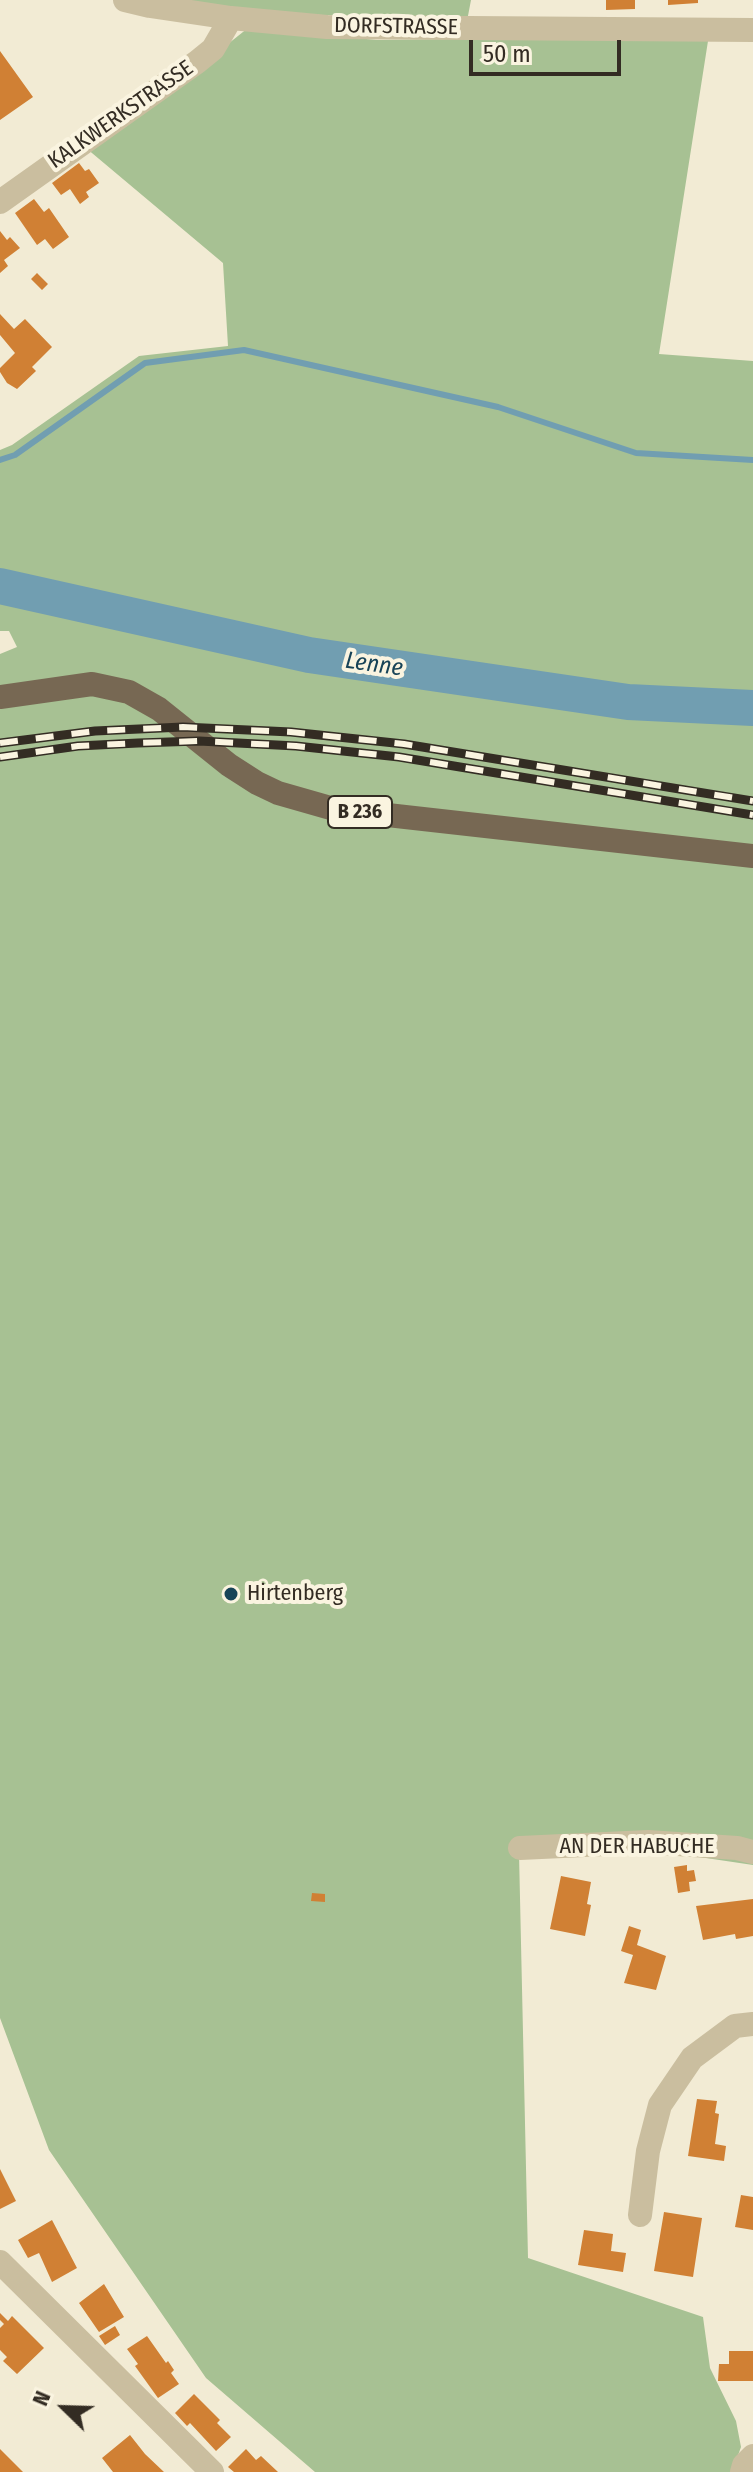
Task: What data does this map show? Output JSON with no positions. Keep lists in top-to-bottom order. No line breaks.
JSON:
{"streets":{"main road":["B 236"],"street":["DORFSTRASSE","KALKWERKSTRASSE","AN DER HABUCHE"]},"crossings":[["DORFSTRASSE","KALKWERKSTRASSE"]],"water":["Lenne"],"places":["Hirtenberg"],"scale_bar":"50 m","north":"top left"}
